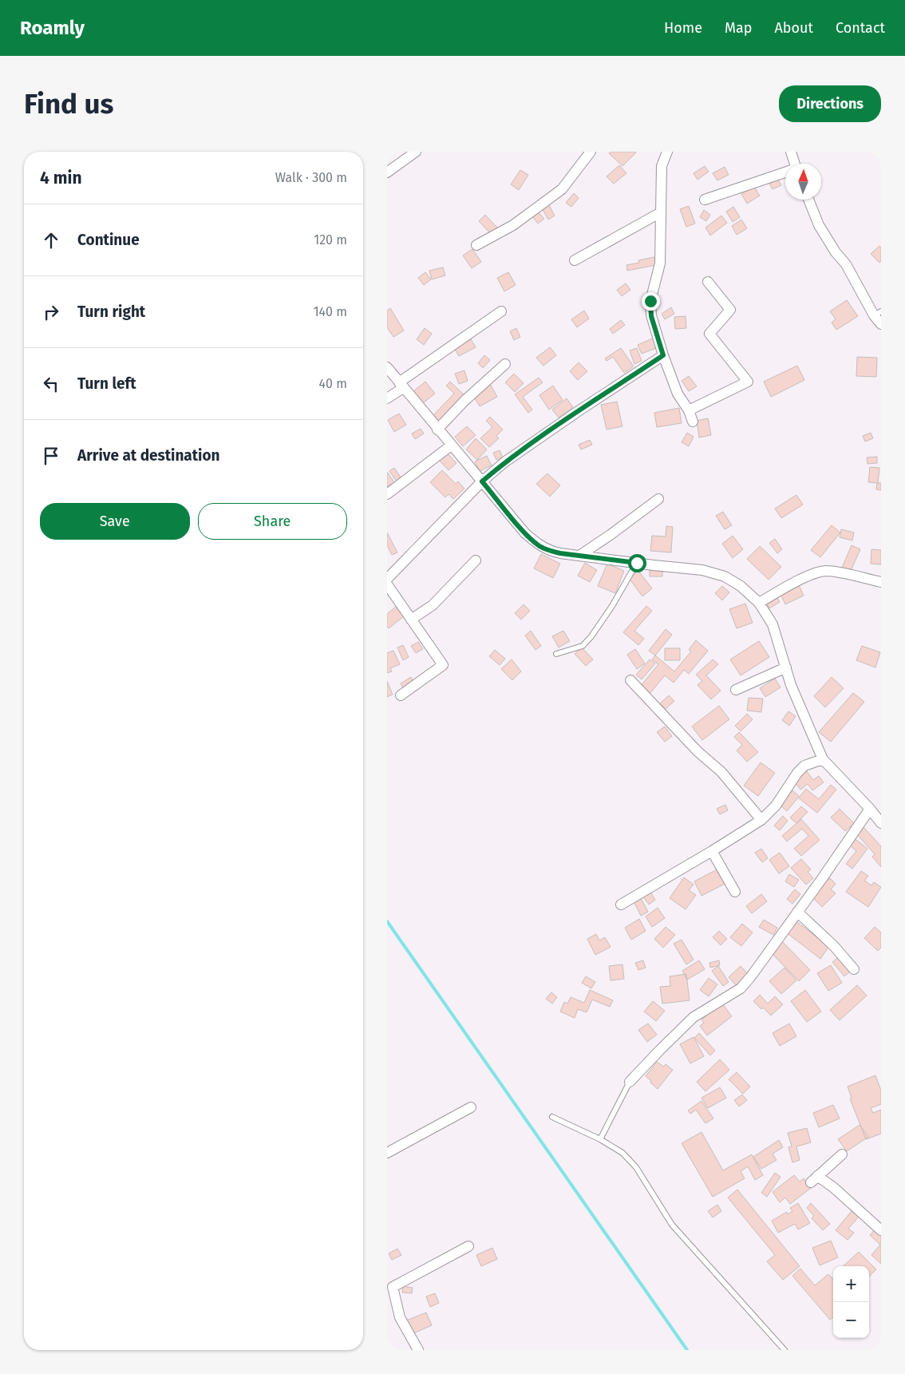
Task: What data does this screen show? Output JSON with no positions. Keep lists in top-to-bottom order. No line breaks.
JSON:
{"north":"top","page":{"header":"Roamly","nav":["Home","Map","About","Contact"],"buttons":["Directions",["Save","Share"]],"title":"Find us","heading":["4 min","Walk · 300 m"],"list":[["Continue","120 m"],["Turn right","140 m"],["Turn left","40 m"],"Arrive at destination"],"map_buttons":["+","−"]}}
